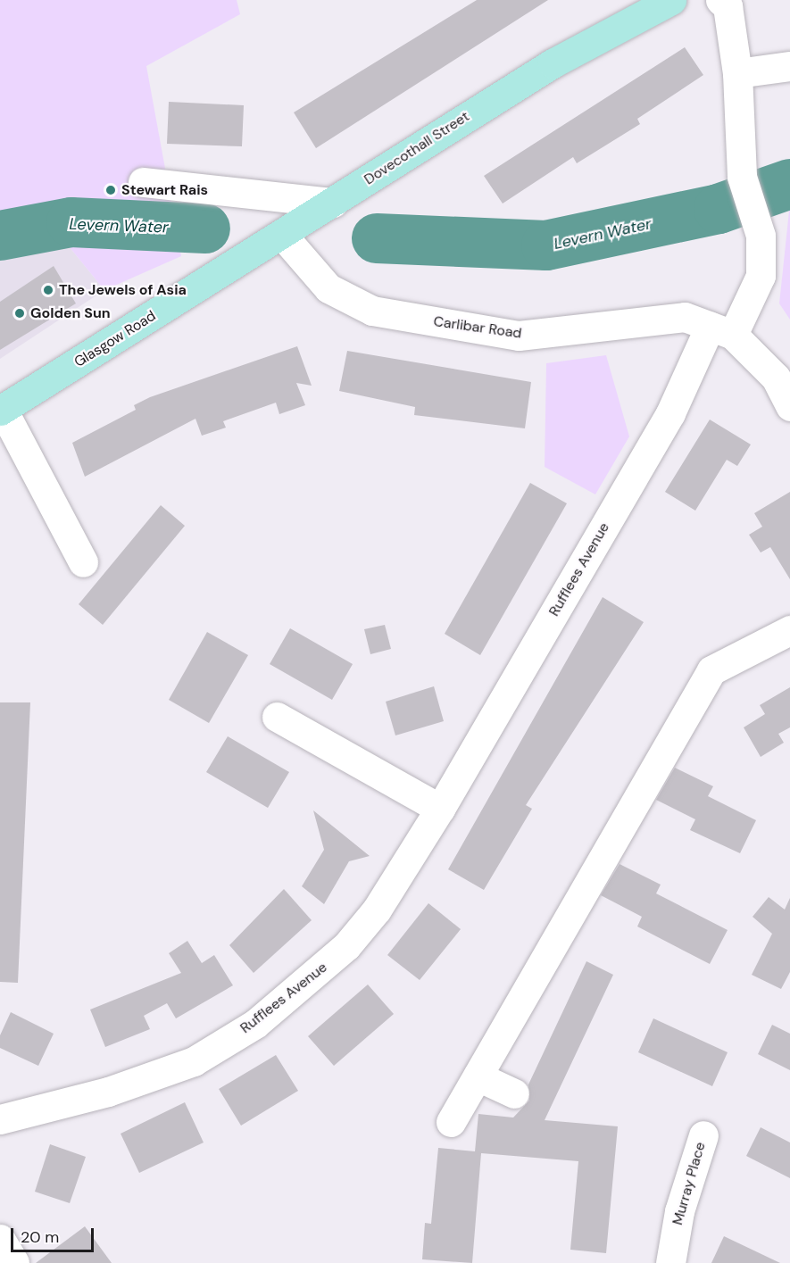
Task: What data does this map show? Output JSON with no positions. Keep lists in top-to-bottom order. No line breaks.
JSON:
{"streets":{"main road":["Dovecothall Street","Glasgow Road"],"street":["Carlibar Road","Rufflees Avenue","Murray Place"]},"crossings":[["Dovecothall Street","Carlibar Road"],["Dovecothall Street","Glasgow Road"],["Carlibar Road","Glasgow Road"],["Carlibar Road","Rufflees Avenue"]],"water":["Levern Water"],"places":["Stewart Rais","The Jewels of Asia","Golden Sun"],"scale_bar":"20 m"}
